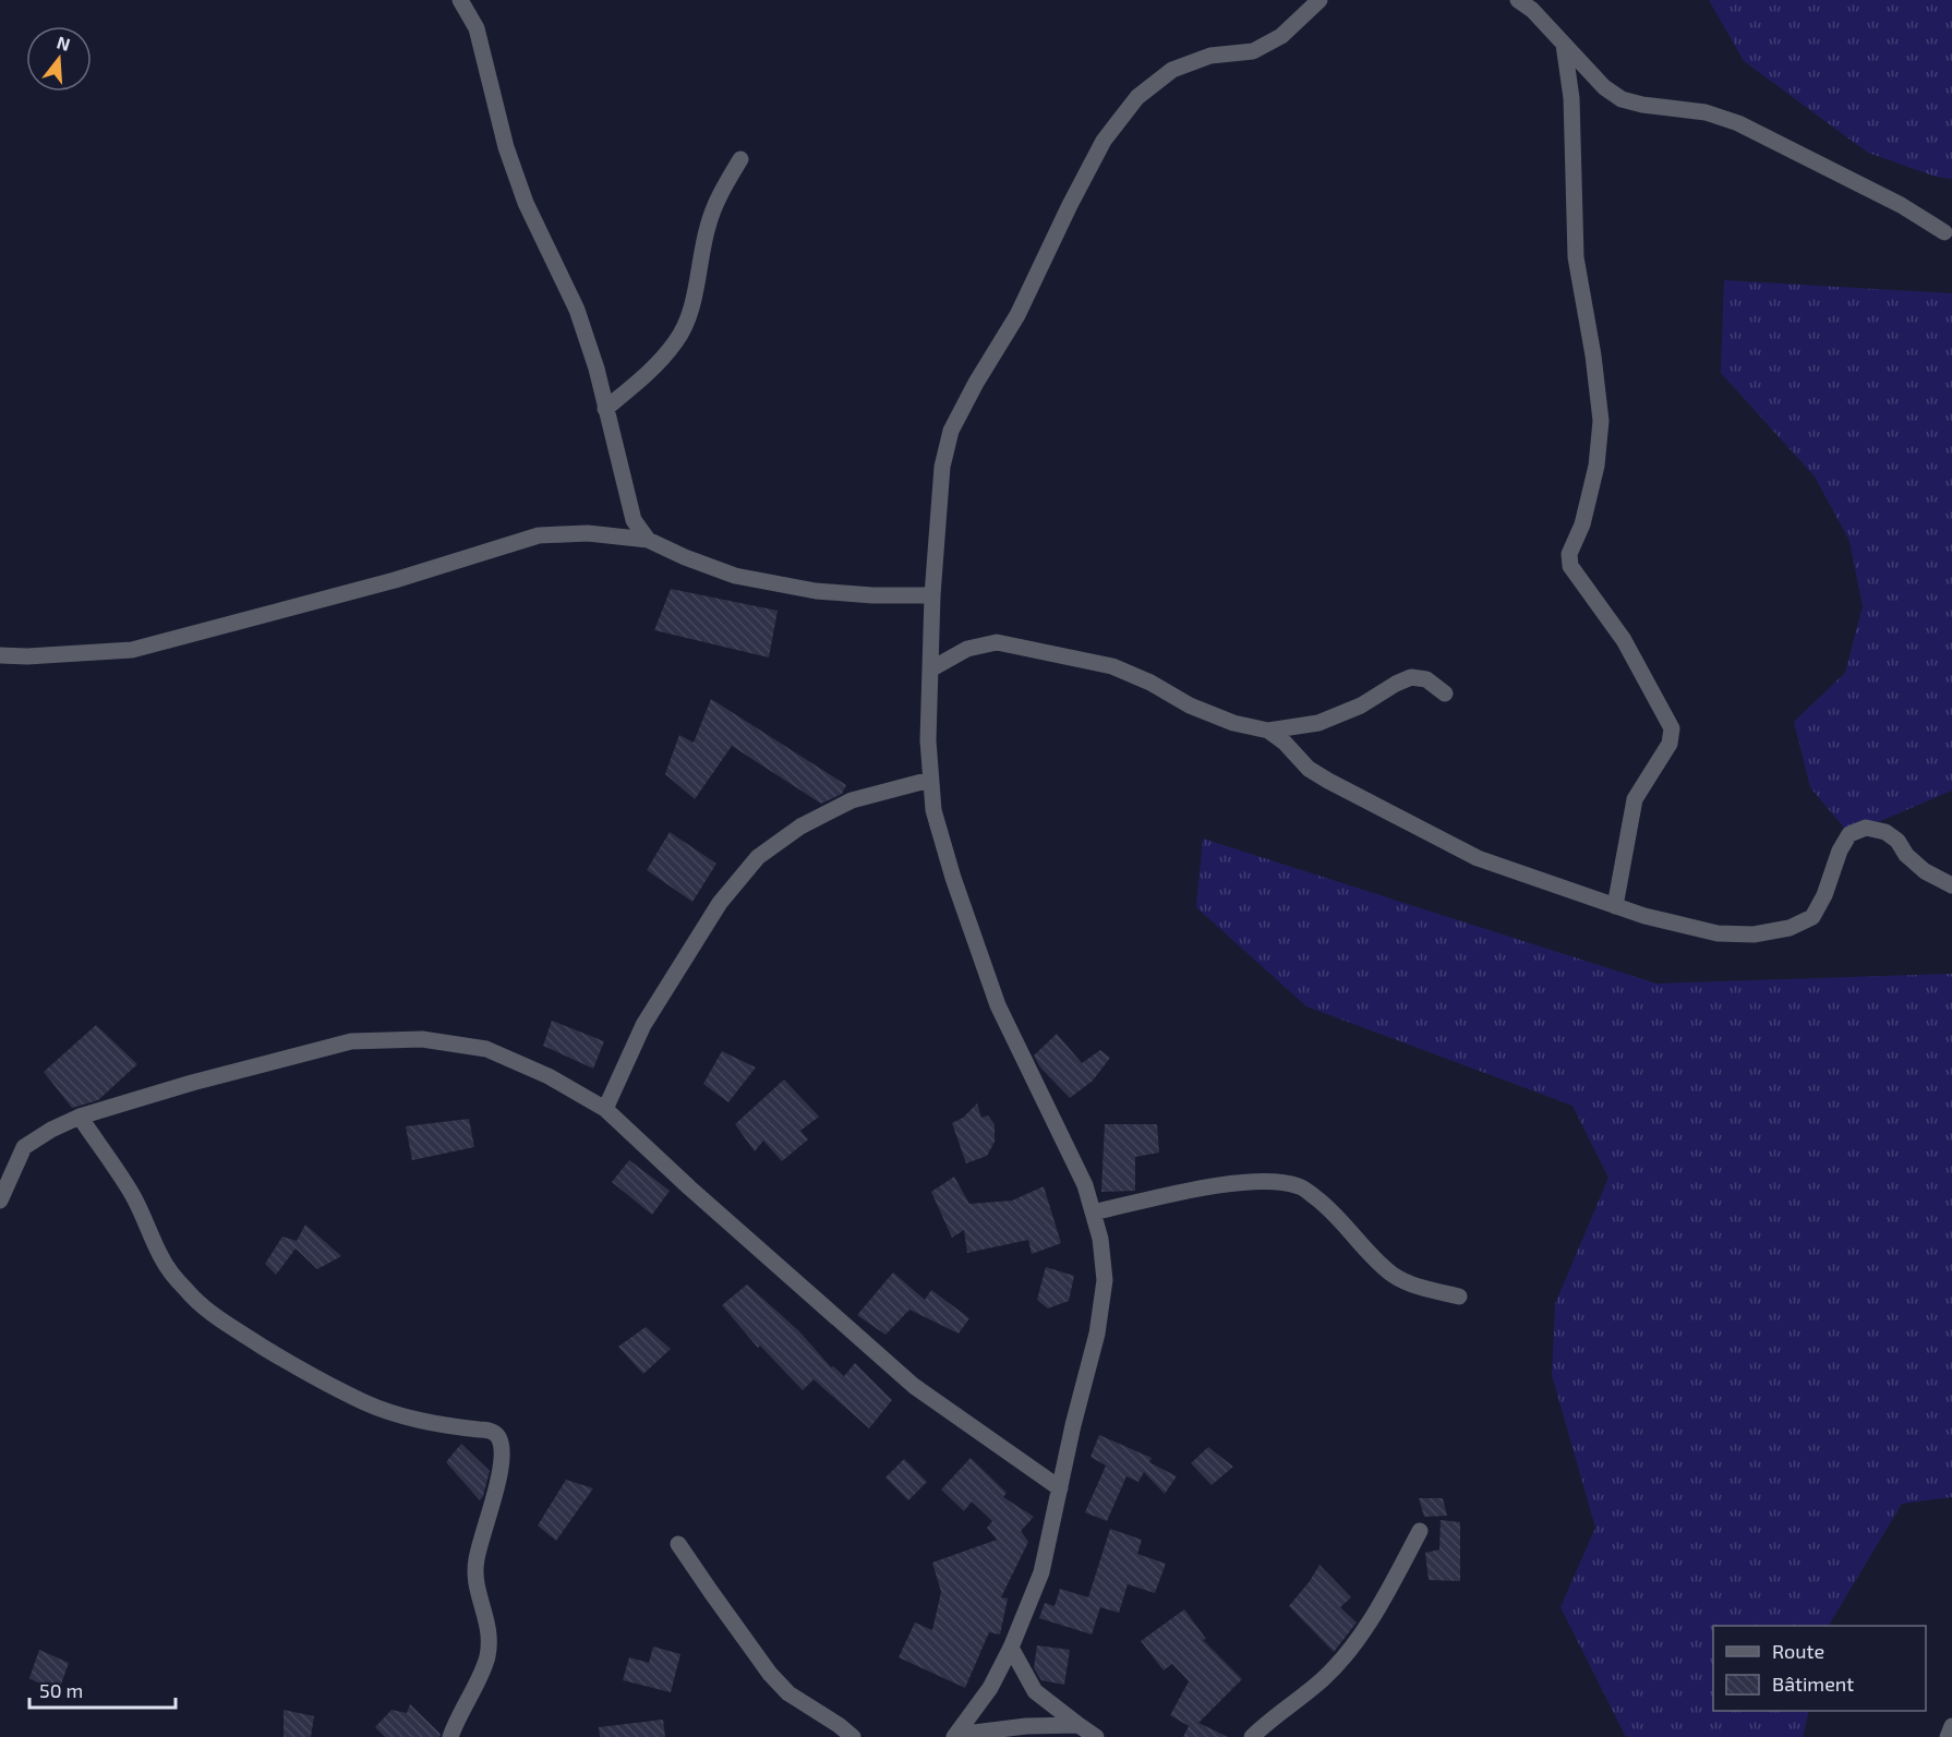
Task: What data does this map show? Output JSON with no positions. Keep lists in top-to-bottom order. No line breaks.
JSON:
{"legend":["Route","Bâtiment"],"scale_bar":"50 m","north":"top"}
